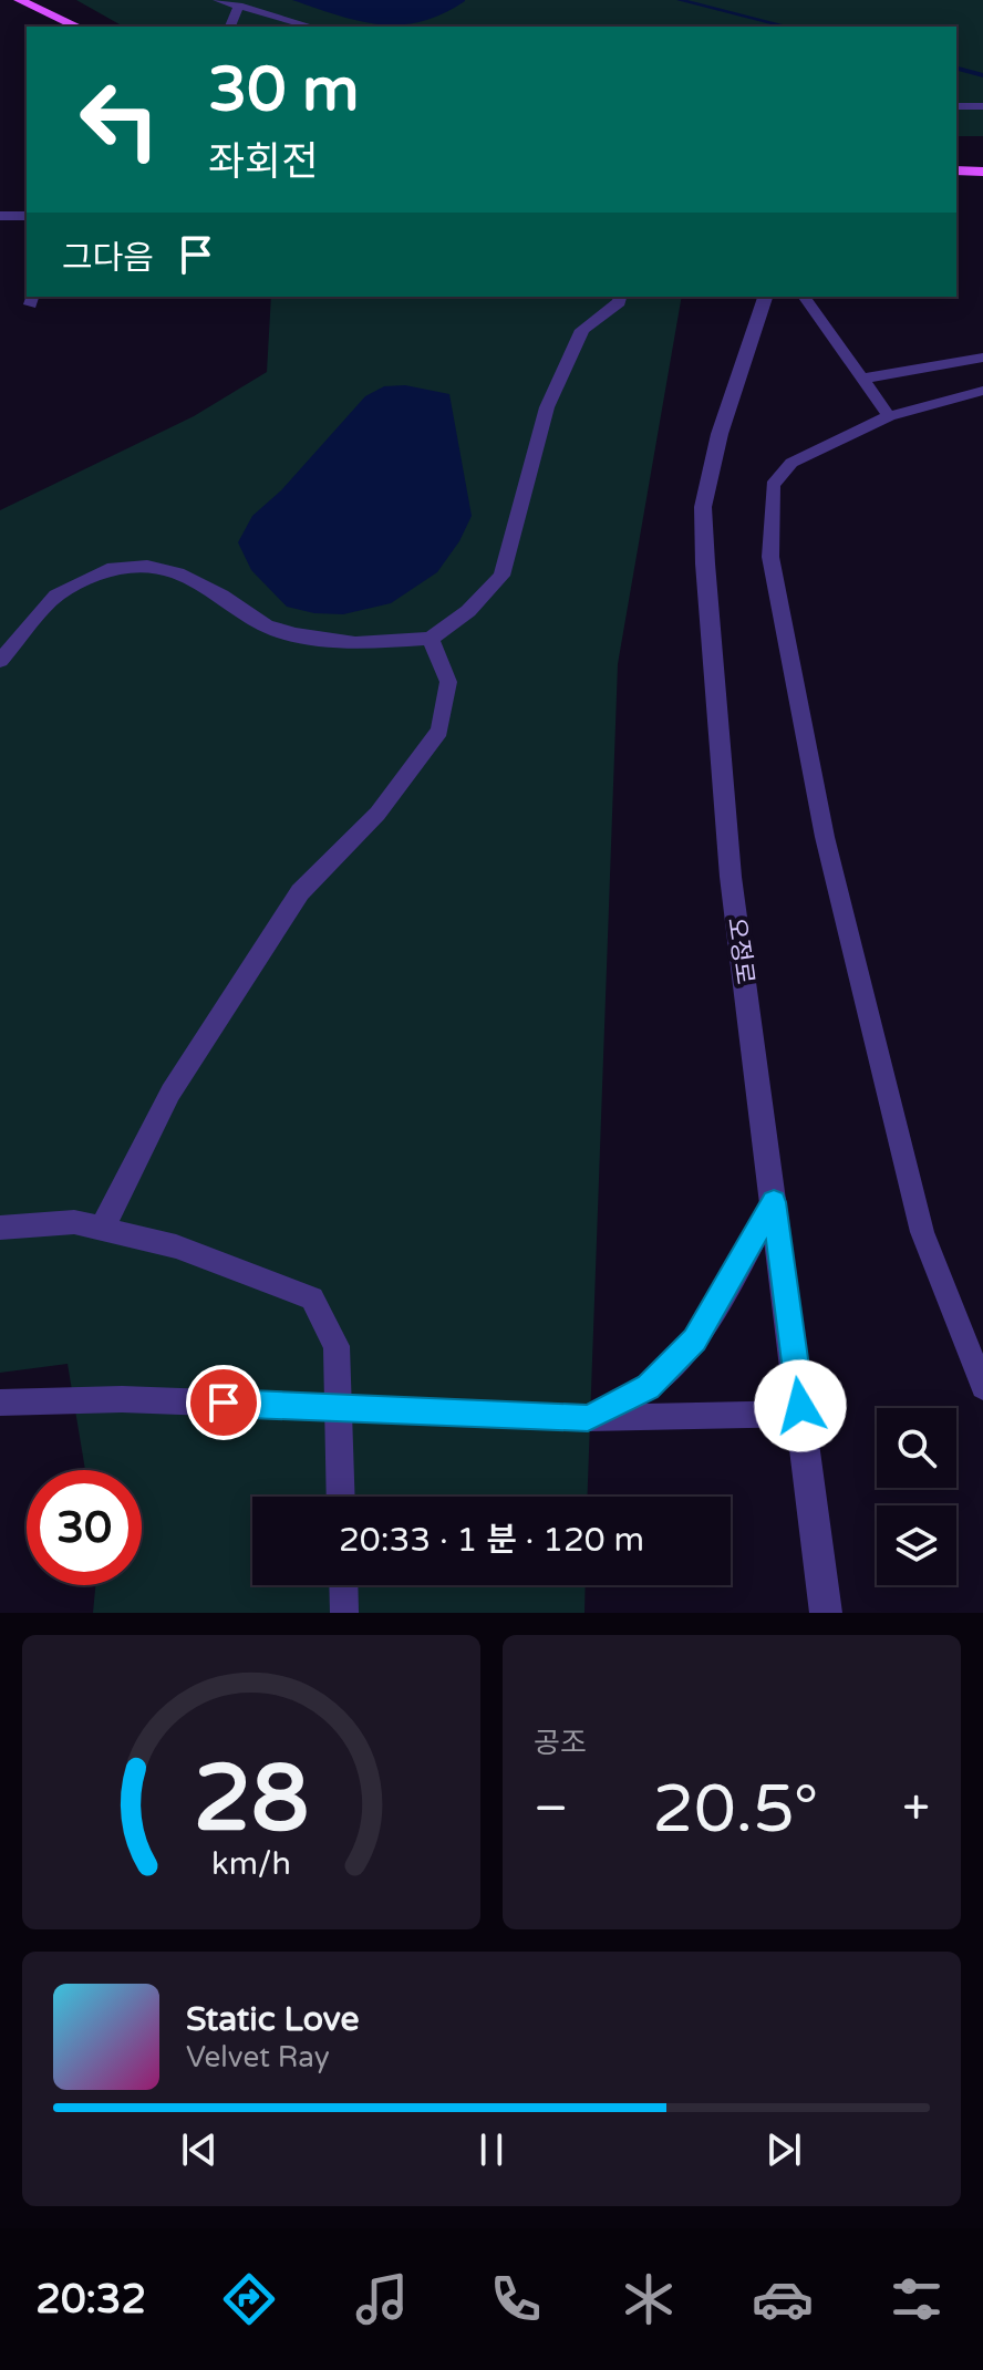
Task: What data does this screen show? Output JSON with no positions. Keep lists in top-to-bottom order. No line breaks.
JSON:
{"streets":{"street":["오정로"]},"page":{"turn":["30 m","좌회전"],"then":"그다음","limit":"30","trip":"20:33 · 1 분 · 120 m","tile":"공조","heat":["−","20.5°","+"],"song":["Static Love","Velvet Ray"],"tabs":"20:32","gauge":["28","km/h"]}}
